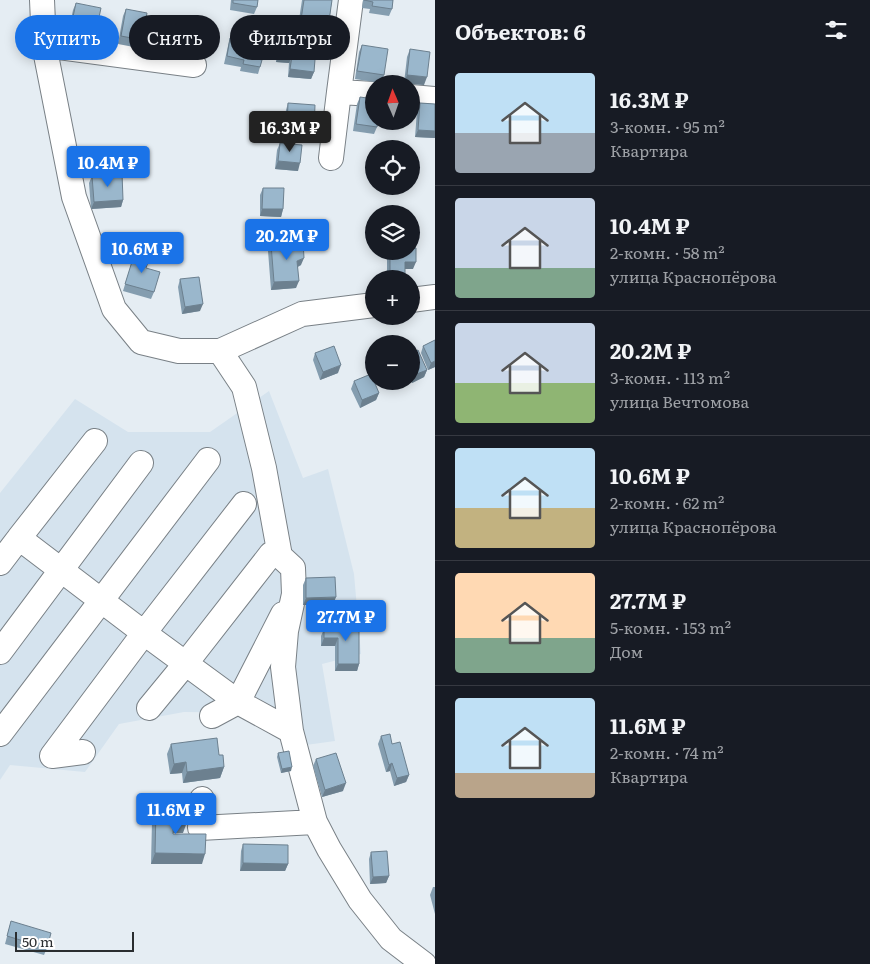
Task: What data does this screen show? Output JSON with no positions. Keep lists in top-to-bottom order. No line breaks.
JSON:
{"scale_bar":"50 m","north":"top","page":{"heading":"Объектов: 6","chip":["Купить","Снять","Фильтры"],"list":[{"name":"16.3M ₽","note":"3-комн. · 95 m² · Квартира"},{"name":"10.4M ₽","note":"2-комн. · 58 m² · улица Краснопёрова"},{"name":"20.2M ₽","note":"3-комн. · 113 m² · улица Вечтомова"},{"name":"10.6M ₽","note":"2-комн. · 62 m² · улица Краснопёрова"},{"name":"27.7M ₽","note":"5-комн. · 153 m² · Дом"},{"name":"11.6M ₽","note":"2-комн. · 74 m² · Квартира"}],"map_buttons":["+","−"],"price":["16.3M ₽","10.4M ₽","20.2M ₽","10.6M ₽","27.7M ₽","11.6M ₽"],"scale":"50 m"}}
